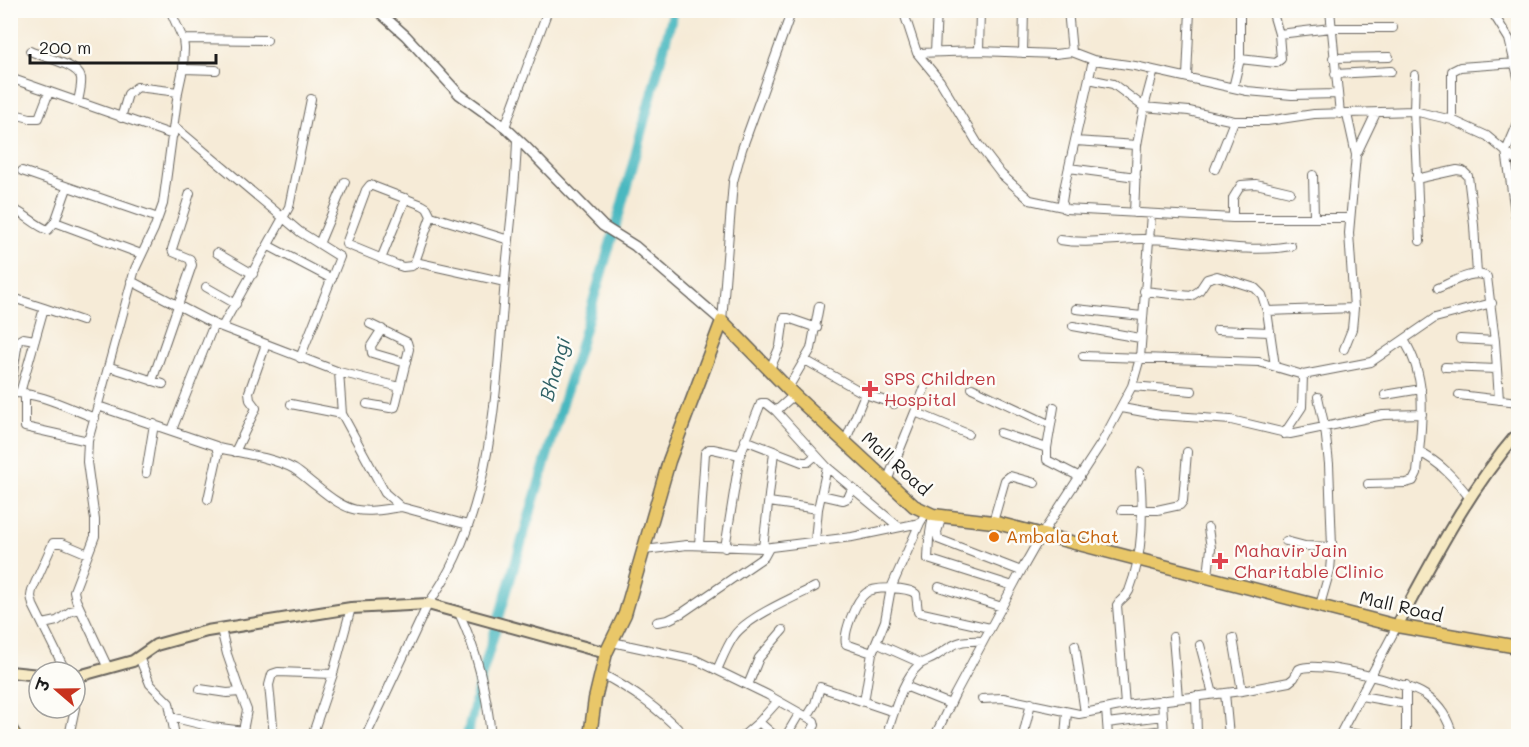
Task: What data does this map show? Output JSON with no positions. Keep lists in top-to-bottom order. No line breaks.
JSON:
{"streets":{"main road":["Mall Road"]},"water":["Bhangi"],"places":{"health":["SPS Children Hospital","Mahavir Jain Charitable Clinic"],"other":["Ambala Chat"]},"scale_bar":"200 m","north":"left"}
